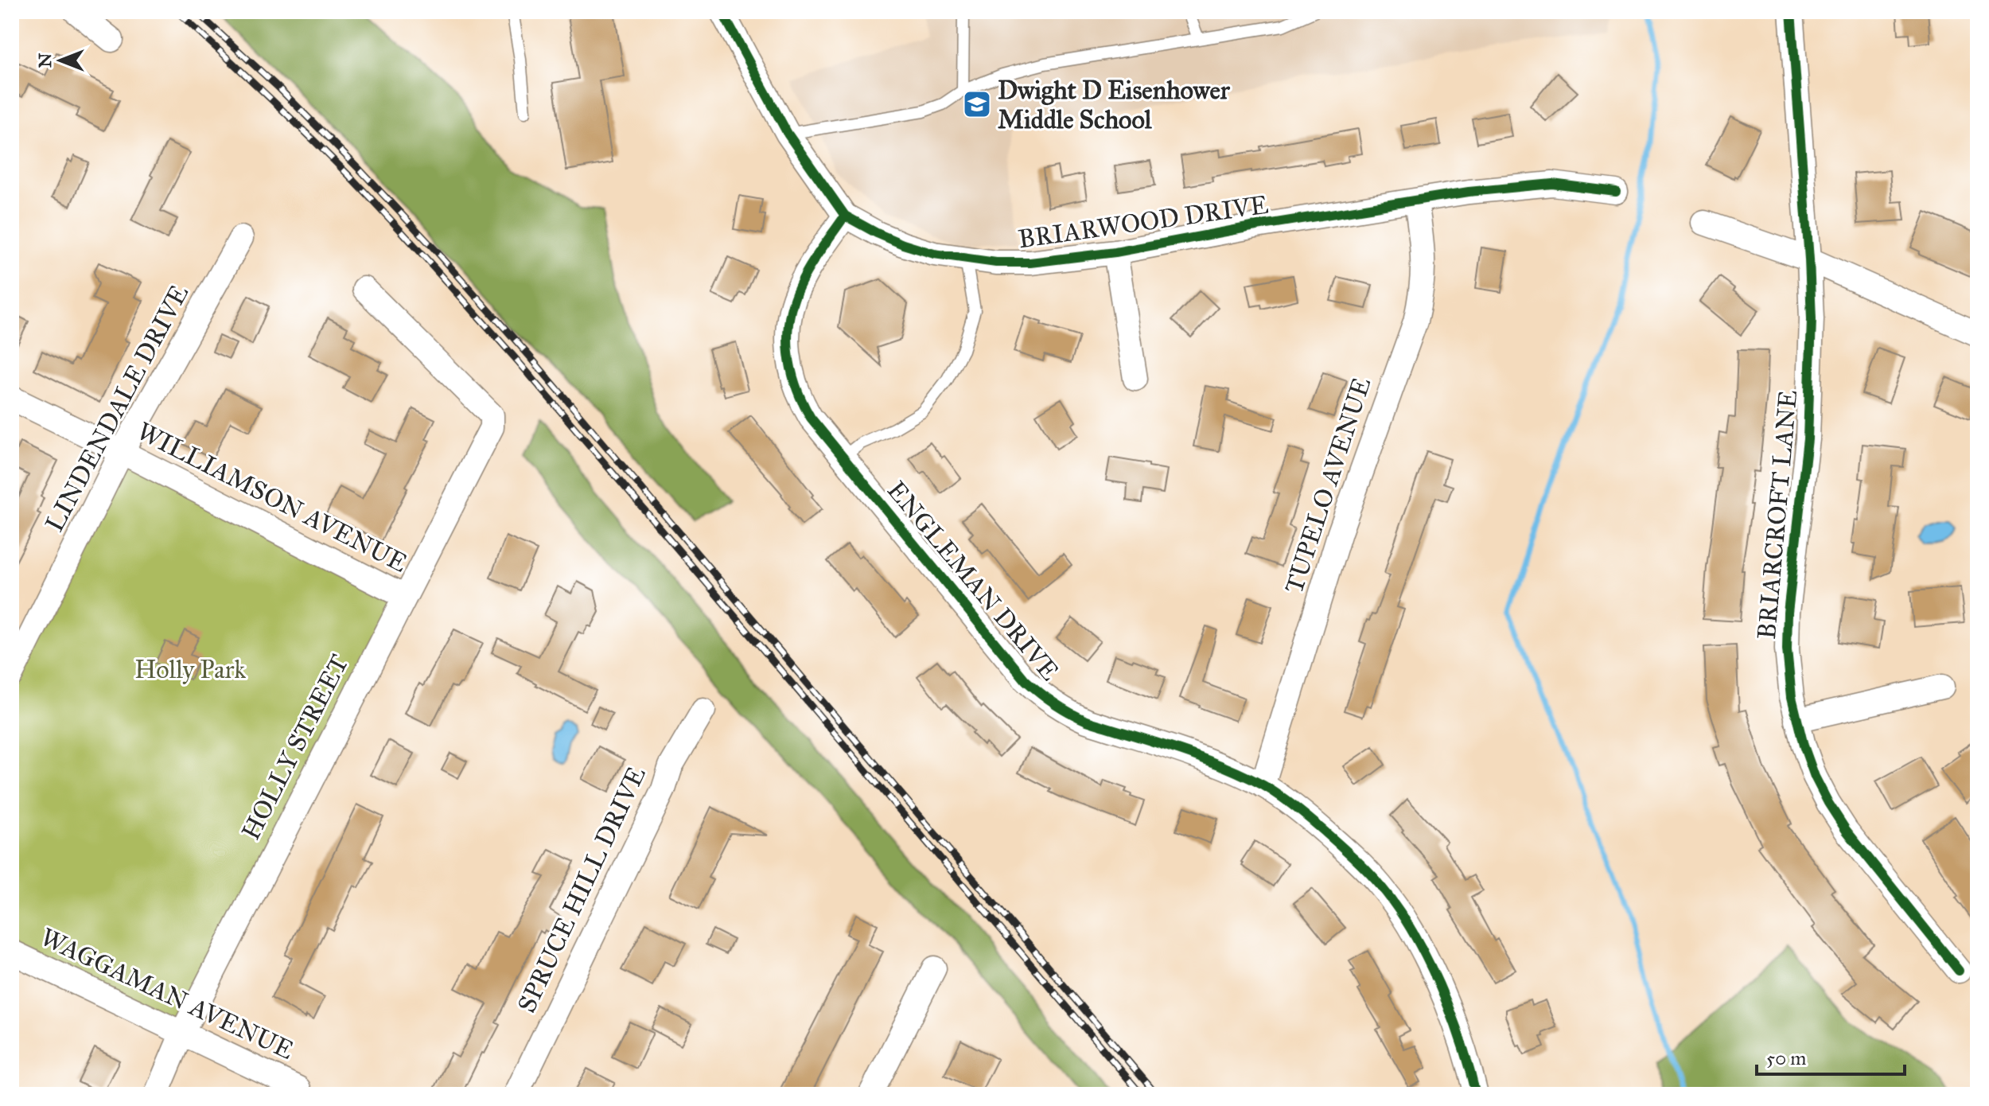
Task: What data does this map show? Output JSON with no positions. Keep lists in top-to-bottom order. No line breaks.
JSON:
{"streets":{"street":["BRIARWOOD DRIVE","LINDENDALE DRIVE","TUPELO AVENUE","WILLIAMSON AVENUE","BRIARCROFT LANE","ENGLEMAN DRIVE","HOLLY STREET","SPRUCE HILL DRIVE","WAGGAMAN AVENUE"]},"crossings":[["BRIARWOOD DRIVE","TUPELO AVENUE"],["BRIARWOOD DRIVE","ENGLEMAN DRIVE"],["LINDENDALE DRIVE","WILLIAMSON AVENUE"],["TUPELO AVENUE","ENGLEMAN DRIVE"],["WILLIAMSON AVENUE","HOLLY STREET"],["HOLLY STREET","WAGGAMAN AVENUE"]],"parks":["Holly Park"],"places":{"school or university":["Dwight D Eisenhower Middle School"]},"scale_bar":"50 m","north":"left"}
